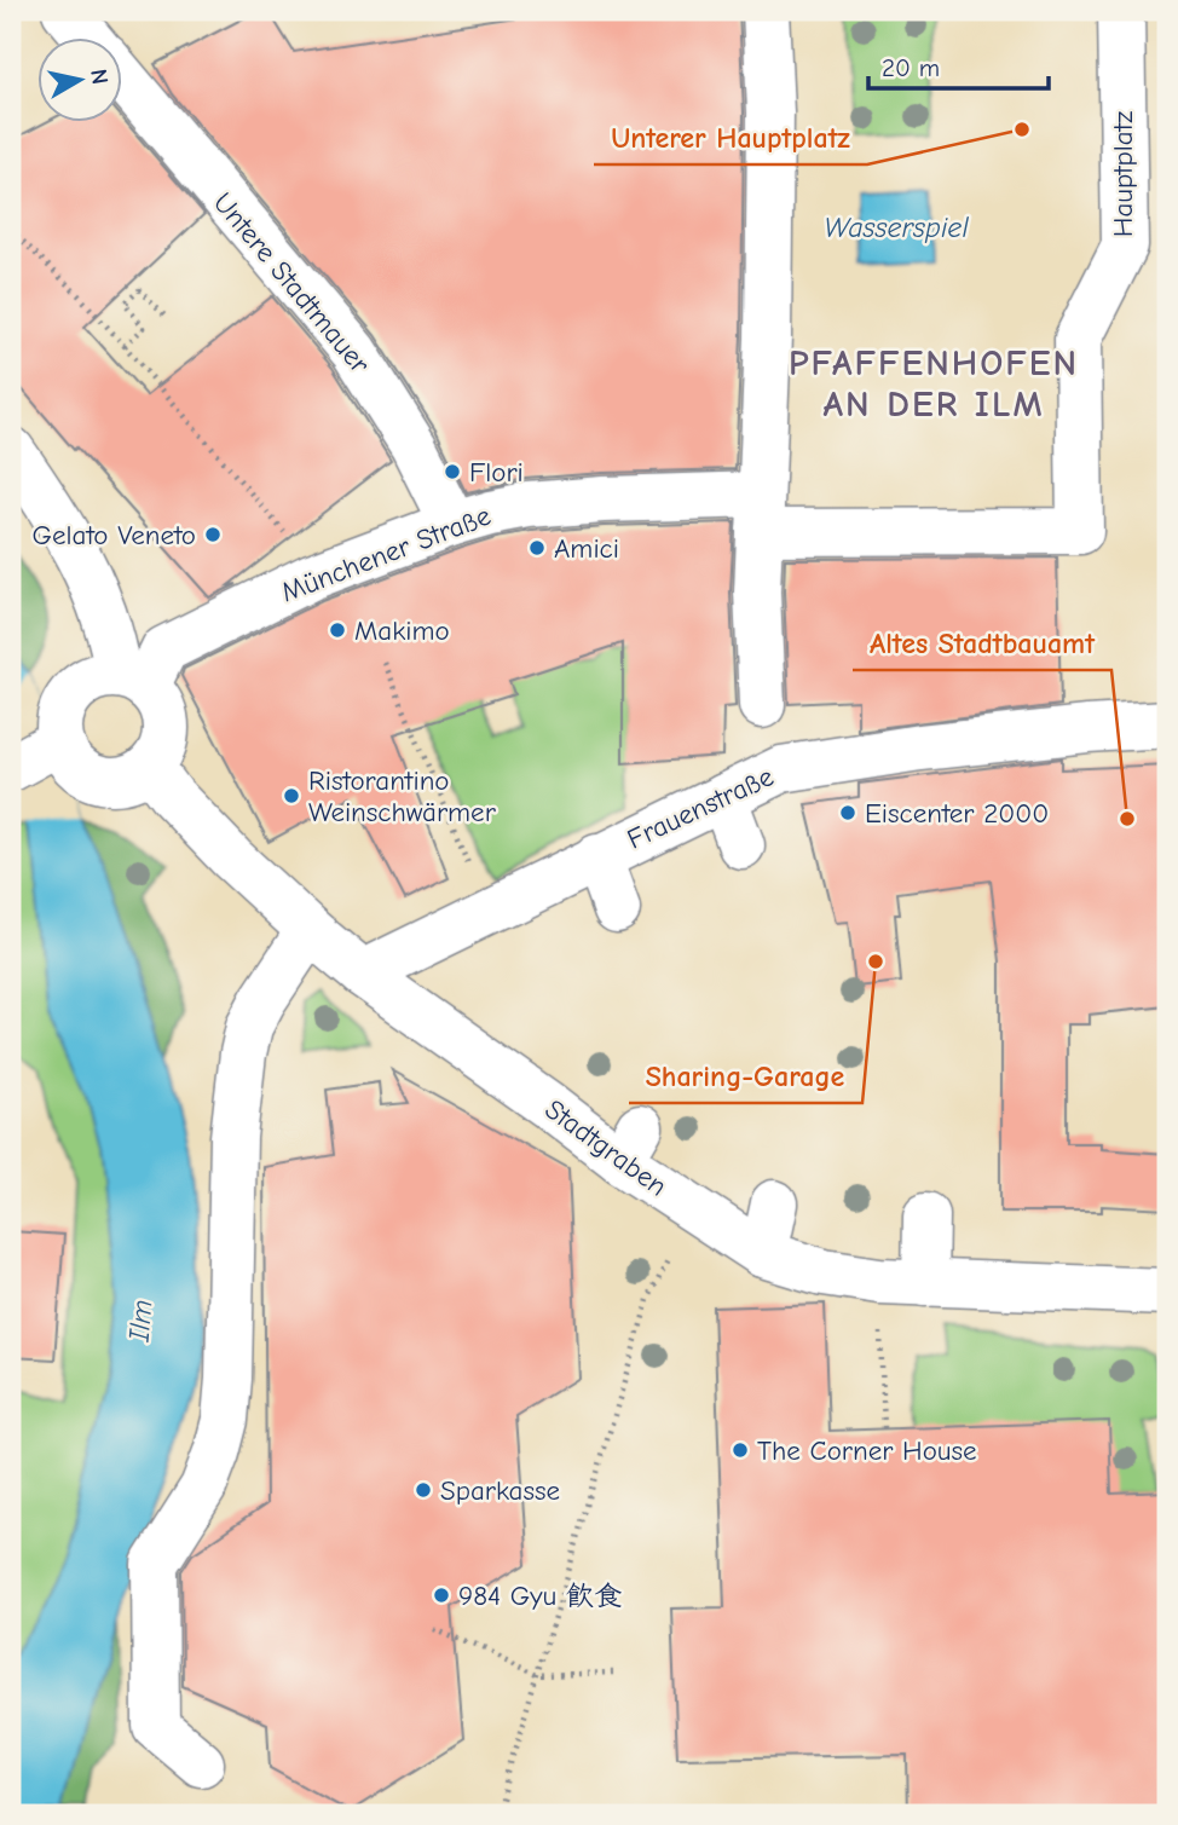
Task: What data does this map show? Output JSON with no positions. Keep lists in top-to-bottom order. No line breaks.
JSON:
{"streets":{"street":["Hauptplatz","Untere Stadtmauer","Münchener Straße","Frauenstraße","Stadtgraben"]},"crossings":[["Hauptplatz","Münchener Straße"],["Untere Stadtmauer","Münchener Straße"],["Münchener Straße","Stadtgraben"],["Frauenstraße","Stadtgraben"]],"districts":["PFAFFENHOFEN AN DER ILM"],"water":["Wasserspiel","Ilm"],"places":["Unterer Hauptplatz","Flori","Gelato Veneto","Amici","Makimo","Ristorantino Weinschwärmer","Eiscenter 2000","Altes Stadtbauamt","Sharing-Garage","The Corner House","Sparkasse","984 Gyu 飲食"],"scale_bar":"20 m","north":"right"}
